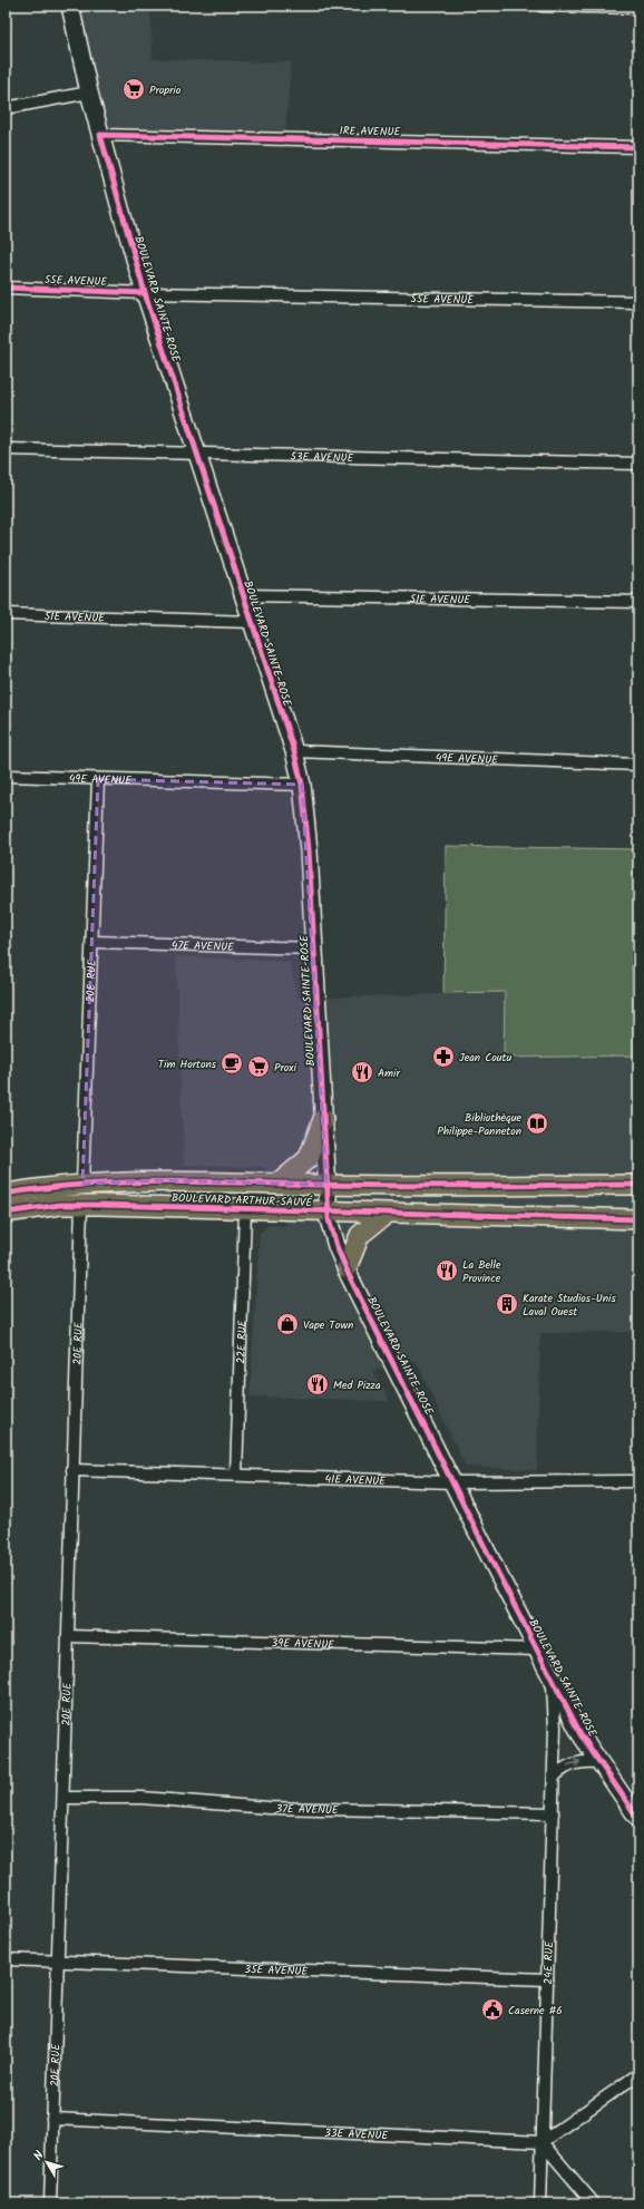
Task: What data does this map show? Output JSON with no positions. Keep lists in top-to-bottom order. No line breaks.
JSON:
{"streets":{"main road":["BOULEVARD ARTHUR-SAUVÉ"],"street":["1RE AVENUE","55E AVENUE","BOULEVARD SAINTE-ROSE","53E AVENUE","51E AVENUE","49E AVENUE","47E AVENUE","20E RUE","22E RUE","41E AVENUE","39E AVENUE","37E AVENUE","24E RUE","35E AVENUE","33E AVENUE"]},"crossings":[["1RE AVENUE","BOULEVARD SAINTE-ROSE"],["55E AVENUE","BOULEVARD SAINTE-ROSE"],["BOULEVARD SAINTE-ROSE","53E AVENUE"],["BOULEVARD SAINTE-ROSE","51E AVENUE"],["BOULEVARD SAINTE-ROSE","49E AVENUE"],["BOULEVARD SAINTE-ROSE","47E AVENUE"],["BOULEVARD SAINTE-ROSE","BOULEVARD ARTHUR-SAUVÉ"],["BOULEVARD SAINTE-ROSE","41E AVENUE"],["BOULEVARD SAINTE-ROSE","39E AVENUE"],["BOULEVARD SAINTE-ROSE","24E RUE"],["49E AVENUE","20E RUE"],["47E AVENUE","20E RUE"],["20E RUE","BOULEVARD ARTHUR-SAUVÉ"],["20E RUE","41E AVENUE"],["20E RUE","39E AVENUE"],["20E RUE","37E AVENUE"],["20E RUE","35E AVENUE"],["20E RUE","33E AVENUE"],["BOULEVARD ARTHUR-SAUVÉ","22E RUE"],["22E RUE","41E AVENUE"],["37E AVENUE","24E RUE"],["24E RUE","35E AVENUE"],["24E RUE","33E AVENUE"]],"places":{"supermarket":["Proprio","Proxi"],"pharmacy":["Jean Coutu"],"cafe":["Tim Hortons"],"restaurant":["Amir","La Belle Province","Med Pizza"],"library":["Bibliothèque Philippe-Panneton"],"building":["Karate Studios-Unis Laval Ouest"],"shop":["Vape Town"],"public building":["Caserne #6"]},"north":"top left"}
